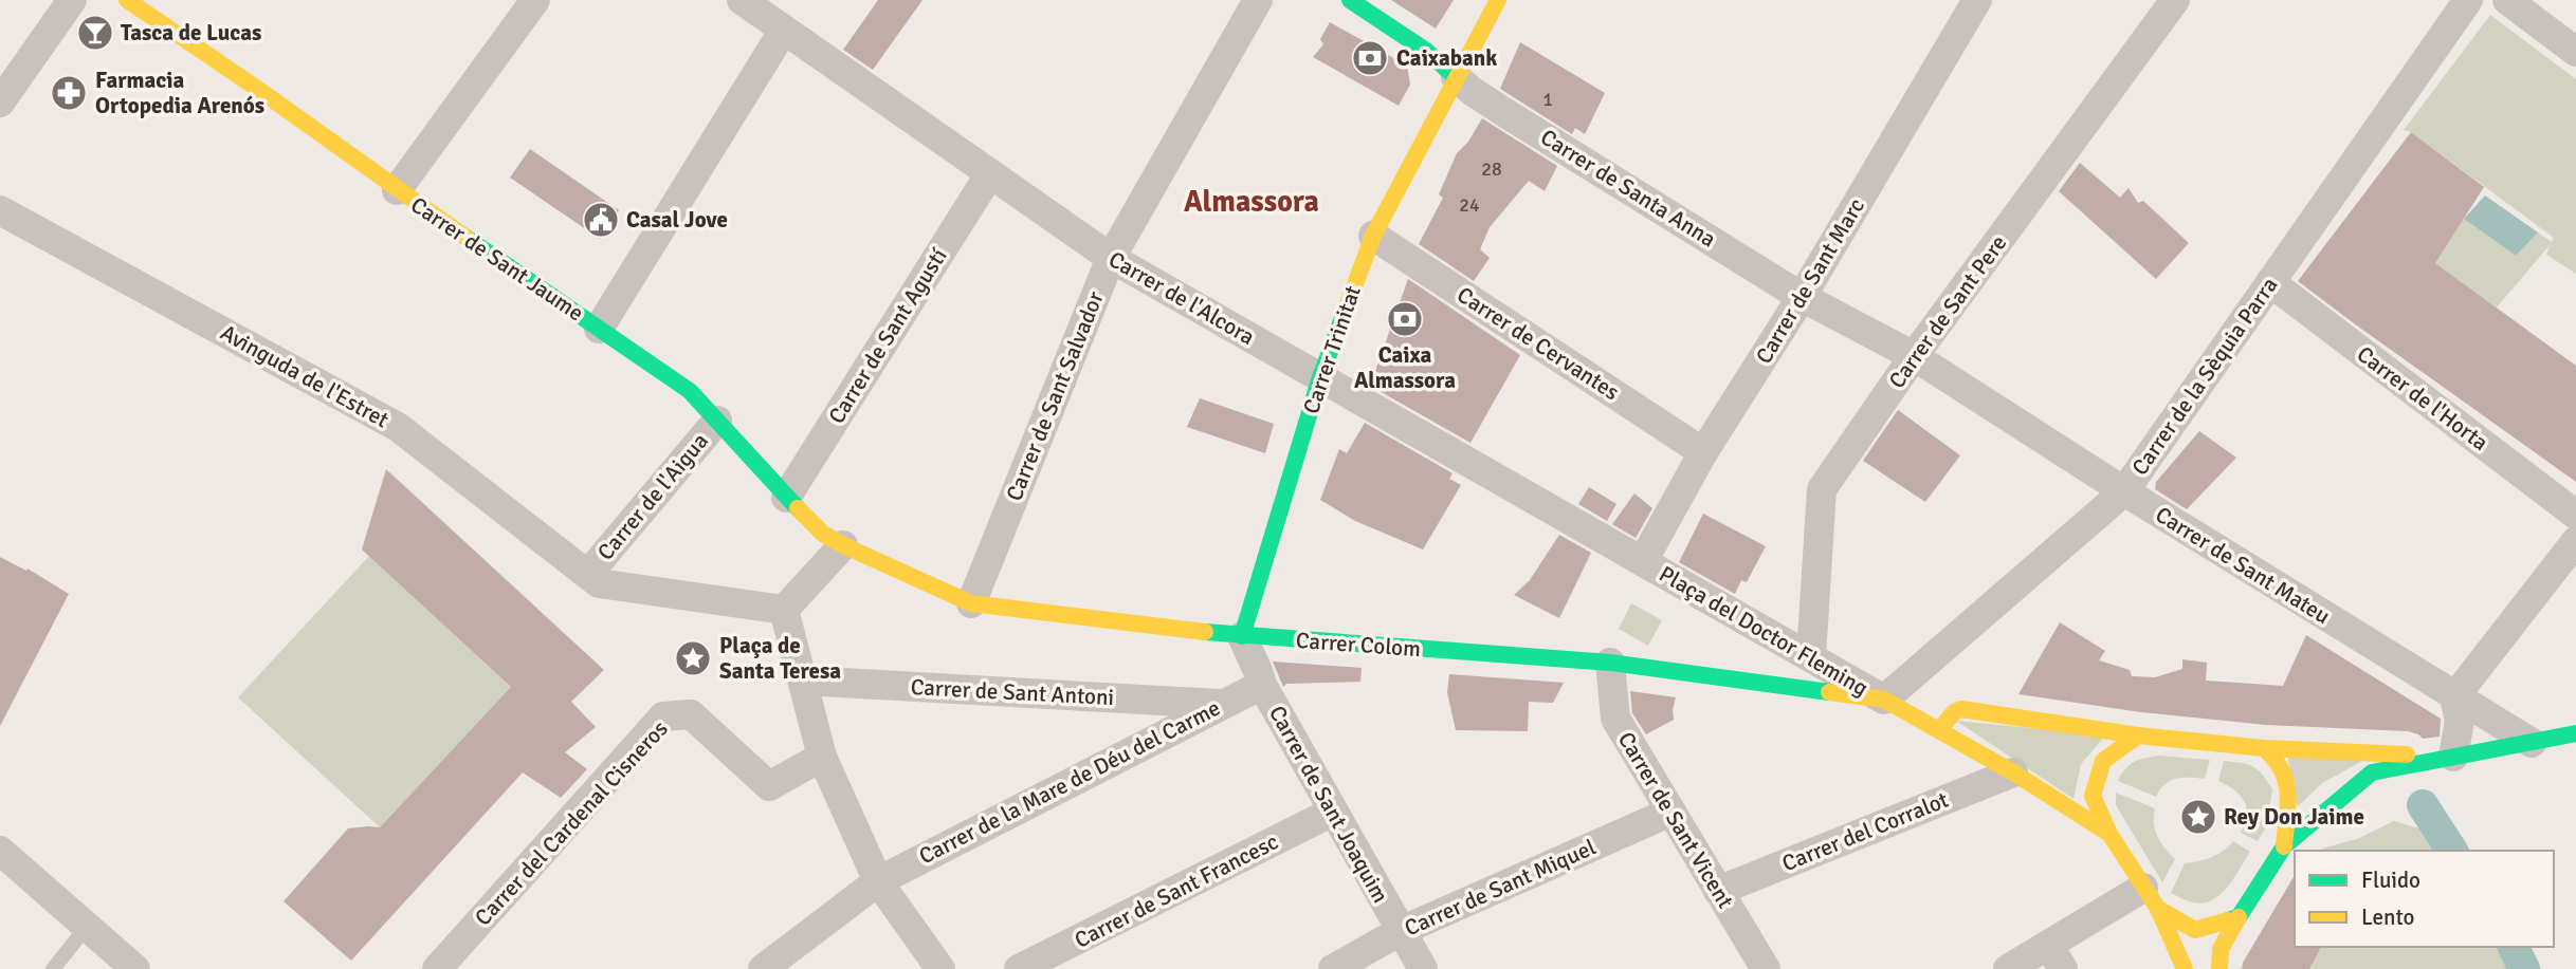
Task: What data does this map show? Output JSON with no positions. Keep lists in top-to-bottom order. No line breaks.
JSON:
{"streets":{"street":["Carrer de Santa Anna","Carrer de Sant Jaume","Carrer de Sant Marc","Carrer de l'Alcora","Carrer de Sant Pere","Carrer de Sant Agustí","Carrer de Cervantes","Carrer Trinitat","Avinguda de l'Estret","Carrer de la Sèquia Parra","Carrer de Sant Salvador","Carrer de l'Horta","Carrer de l'Aigua","Carrer de Sant Mateu","Plaça del Doctor Fleming","Carrer Colom","Carrer de Sant Antoni","Carrer de la Mare de Déu del Carme","Carrer de Sant Joaquim","Carrer de Sant Vicent","Carrer del Cardenal Cisneros","Carrer del Corralot","Carrer de Sant Miquel","Carrer de Sant Francesc"]},"crossings":[["Carrer de Santa Anna","Carrer de Sant Marc"],["Carrer de Santa Anna","Carrer Trinitat"],["Carrer de Santa Anna","Carrer de Sant Mateu"],["Carrer de Sant Jaume","Carrer de Sant Agustí"],["Carrer de Sant Jaume","Carrer de l'Aigua"],["Carrer de Sant Jaume","Carrer Colom"],["Carrer de Sant Marc","Carrer de l'Alcora"],["Carrer de Sant Marc","Carrer de Cervantes"],["Carrer de Sant Marc","Carrer de Sant Mateu"],["Carrer de Sant Marc","Plaça del Doctor Fleming"],["Carrer de l'Alcora","Carrer de Sant Agustí"],["Carrer de l'Alcora","Carrer Trinitat"],["Carrer de l'Alcora","Carrer de Sant Salvador"],["Carrer de l'Alcora","Plaça del Doctor Fleming"],["Carrer de Sant Pere","Carrer de Sant Mateu"],["Carrer de Sant Pere","Plaça del Doctor Fleming"],["Carrer de Cervantes","Carrer Trinitat"],["Carrer Trinitat","Carrer Colom"],["Carrer Trinitat","Carrer de Sant Joaquim"],["Avinguda de l'Estret","Carrer de l'Aigua"],["Carrer de la Sèquia Parra","Carrer de l'Horta"],["Carrer de la Sèquia Parra","Carrer de Sant Mateu"],["Carrer de la Sèquia Parra","Plaça del Doctor Fleming"],["Carrer de la Sèquia Parra","Carrer Colom"],["Carrer de Sant Salvador","Carrer Colom"],["Plaça del Doctor Fleming","Carrer Colom"],["Carrer Colom","Carrer de Sant Joaquim"],["Carrer Colom","Carrer de Sant Vicent"],["Carrer de Sant Antoni","Carrer de la Mare de Déu del Carme"],["Carrer de la Mare de Déu del Carme","Carrer de Sant Joaquim"],["Carrer de Sant Joaquim","Carrer de Sant Miquel"],["Carrer de Sant Joaquim","Carrer de Sant Francesc"],["Carrer de Sant Vicent","Carrer del Corralot"],["Carrer de Sant Vicent","Carrer de Sant Miquel"]],"districts":["Almassora"],"places":{"bar":["Tasca de Lucas"],"bank":["Caixabank","Caixa Almassora"],"pharmacy":["Farmacia Ortopedia Arenós"],"public building":["Casal Jove"],"place":["Plaça de Santa Teresa","Rey Don Jaime"]},"house_numbers":["1","28","24"],"legend":["Fluido","Lento"]}
